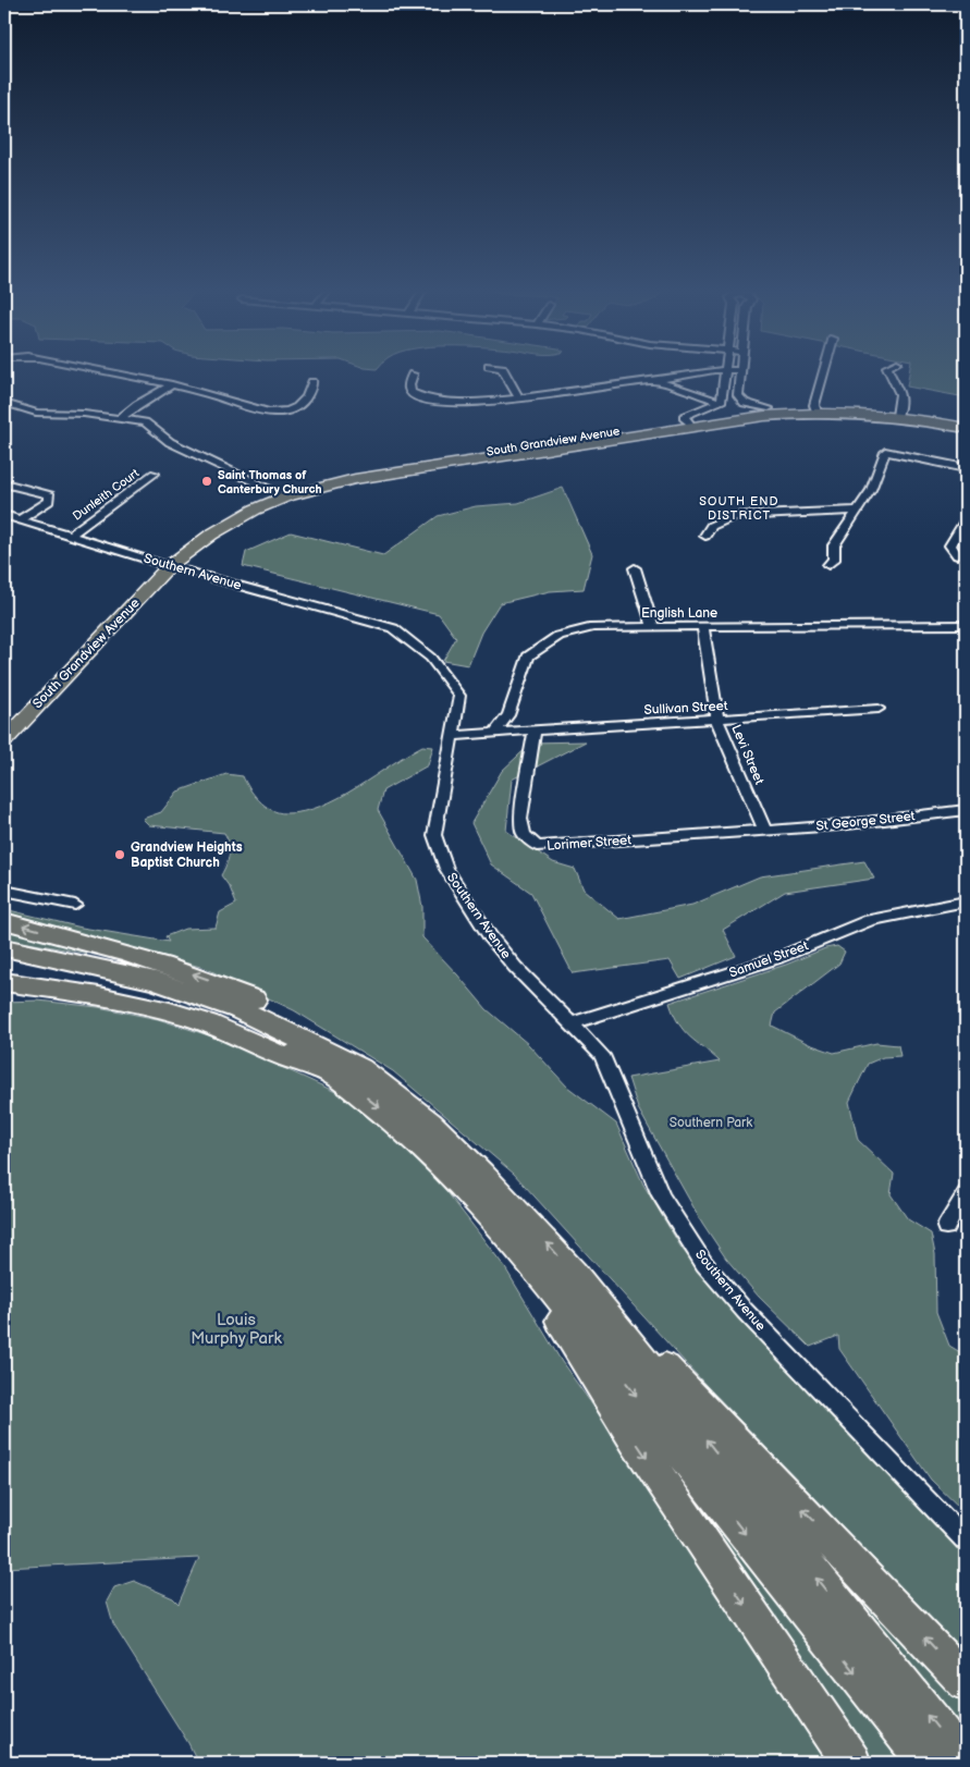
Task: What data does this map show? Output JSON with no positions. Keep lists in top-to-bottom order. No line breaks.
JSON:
{"streets":{"main road":["South Grandview Avenue"],"street":["Dunleith Court","Southern Avenue","English Lane","Sullivan Street","Levi Street","St George Street","Lorimer Street","Samuel Street"]},"crossings":[["South Grandview Avenue","Southern Avenue"],["Dunleith Court","Southern Avenue"],["Southern Avenue","Samuel Street"],["English Lane","Sullivan Street"],["English Lane","Levi Street"],["Sullivan Street","Levi Street"],["Sullivan Street","Lorimer Street"],["Levi Street","St George Street"],["Levi Street","Lorimer Street"],["St George Street","Lorimer Street"]],"districts":["SOUTH END DISTRICT"],"parks":["Southern Park","Louis Murphy Park"],"places":["Saint Thomas of Canterbury Church","Grandview Heights Baptist Church"]}
